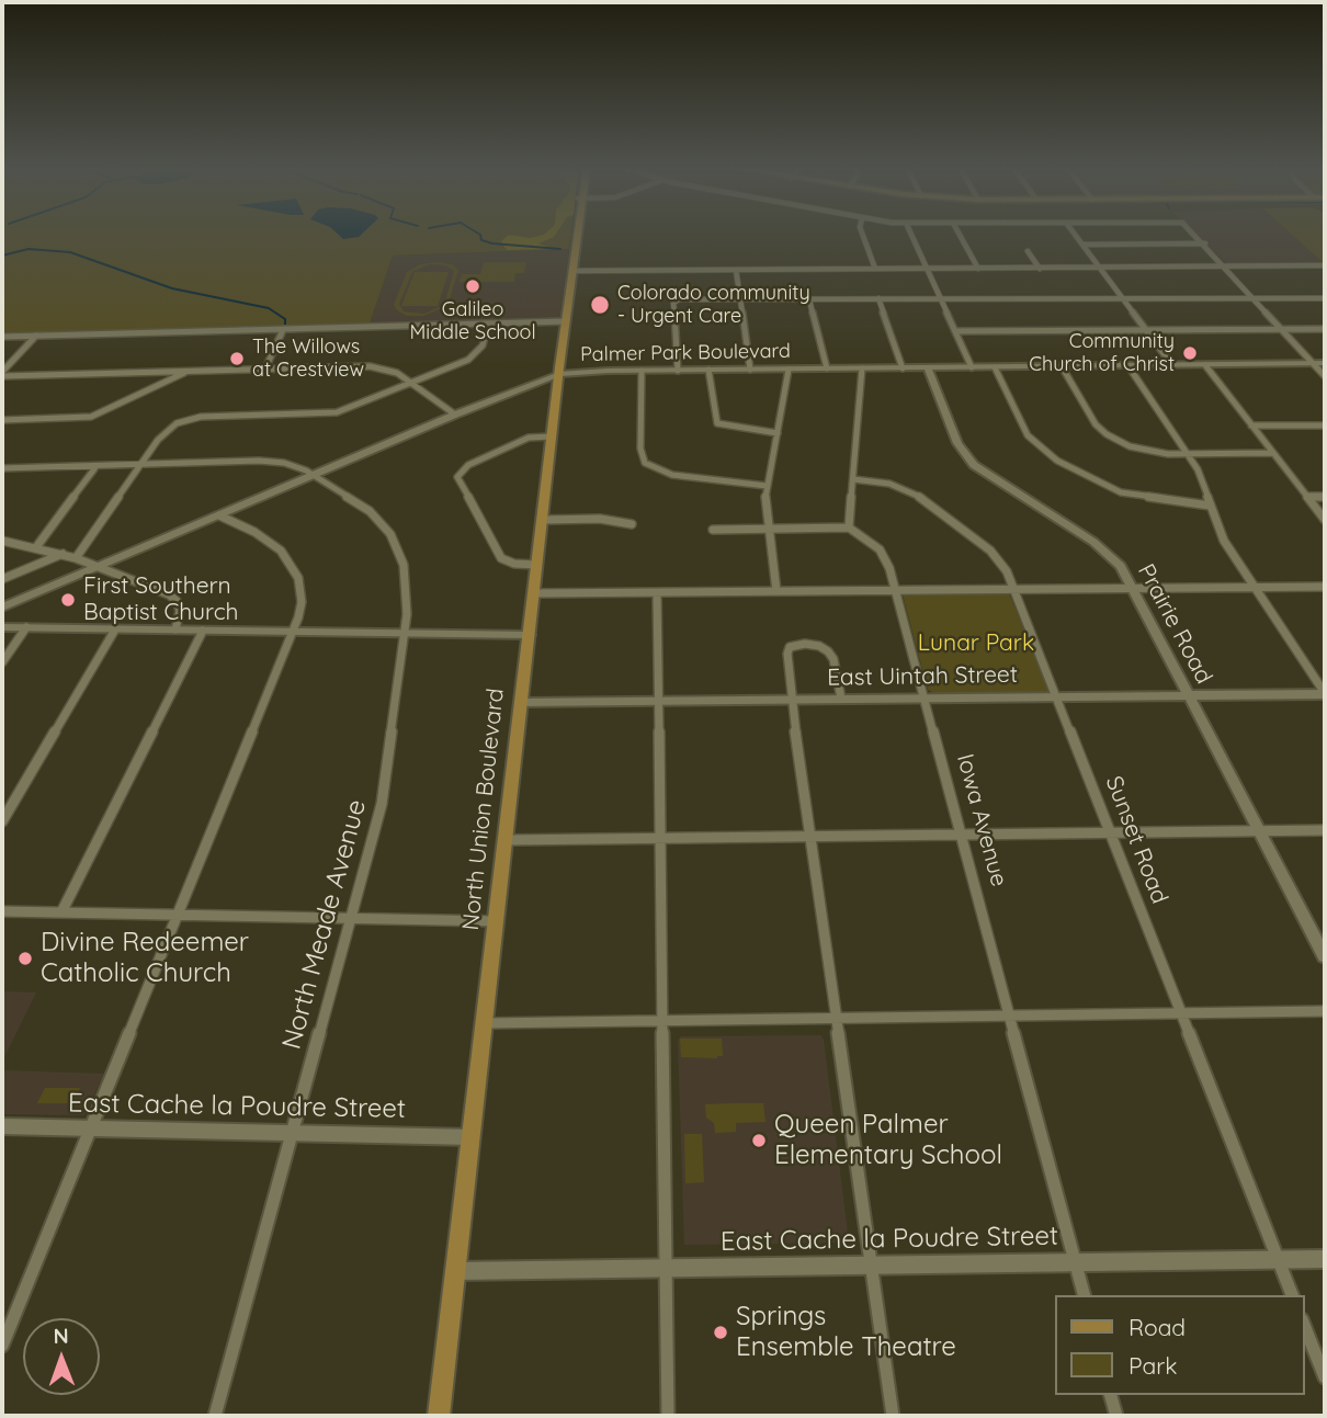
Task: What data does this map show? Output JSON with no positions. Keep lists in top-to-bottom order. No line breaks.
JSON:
{"streets":{"main road":["Palmer Park Boulevard","Prairie Road","East Uintah Street","North Union Boulevard","East Cache la Poudre Street"],"street":["Iowa Avenue","Sunset Road","North Meade Avenue"]},"crossings":[["Palmer Park Boulevard","Prairie Road"],["Palmer Park Boulevard","North Union Boulevard"],["Palmer Park Boulevard","North Meade Avenue"],["Prairie Road","East Uintah Street"],["East Uintah Street","North Union Boulevard"],["East Uintah Street","Iowa Avenue"],["East Uintah Street","Sunset Road"],["North Union Boulevard","East Cache la Poudre Street"],["Iowa Avenue","East Cache la Poudre Street"],["Sunset Road","East Cache la Poudre Street"],["North Meade Avenue","East Cache la Poudre Street"]],"parks":["Lunar Park"],"places":["Galileo Middle School","Colorado community - Urgent Care","Community Church of Christ","The Willows at Crestview","First Southern Baptist Church","Divine Redeemer Catholic Church","Queen Palmer Elementary School","Springs Ensemble Theatre"],"legend":["Road","Park"],"north":"top"}
